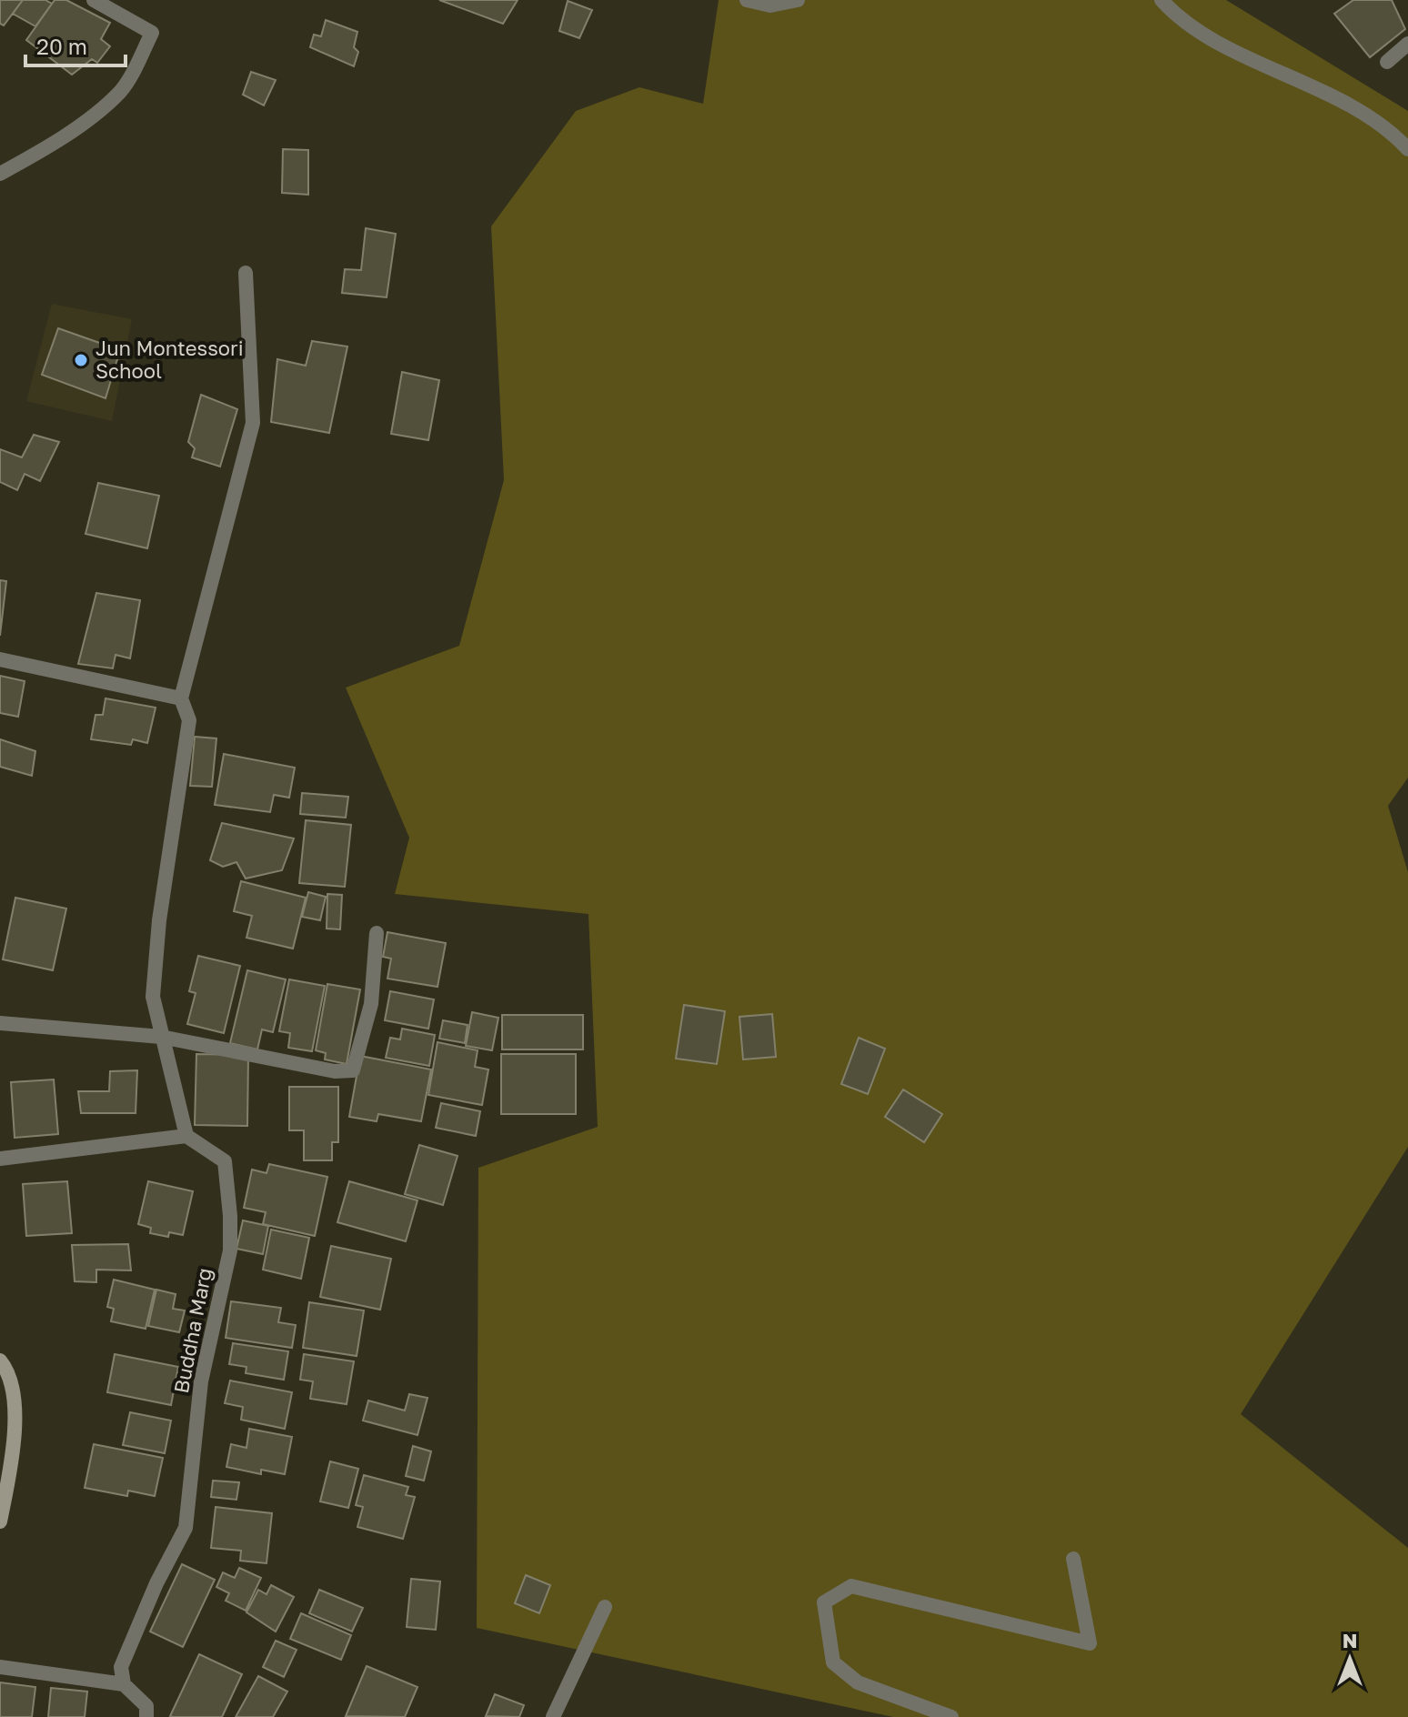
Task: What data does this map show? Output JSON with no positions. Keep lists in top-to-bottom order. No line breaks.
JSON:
{"streets":{"street":["Buddha Marg"]},"places":["Jun Montessori School"],"scale_bar":"20 m","north":"top"}
